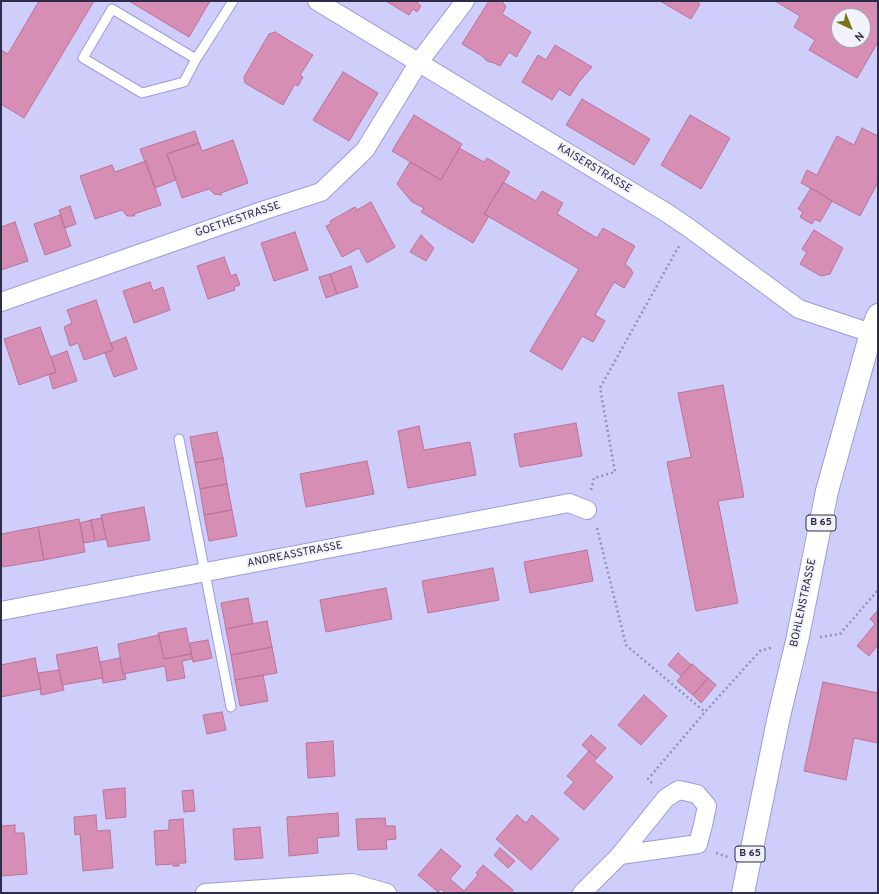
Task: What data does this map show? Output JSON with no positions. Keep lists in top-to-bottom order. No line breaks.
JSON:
{"streets":{"main road":["B 65","BOHLENSTRASSE"],"street":["KAISERSTRASSE","GOETHESTRASSE","ANDREASSTRASSE"]},"crossings":[["KAISERSTRASSE","GOETHESTRASSE"],["KAISERSTRASSE","BOHLENSTRASSE"]],"north":"bottom right"}
